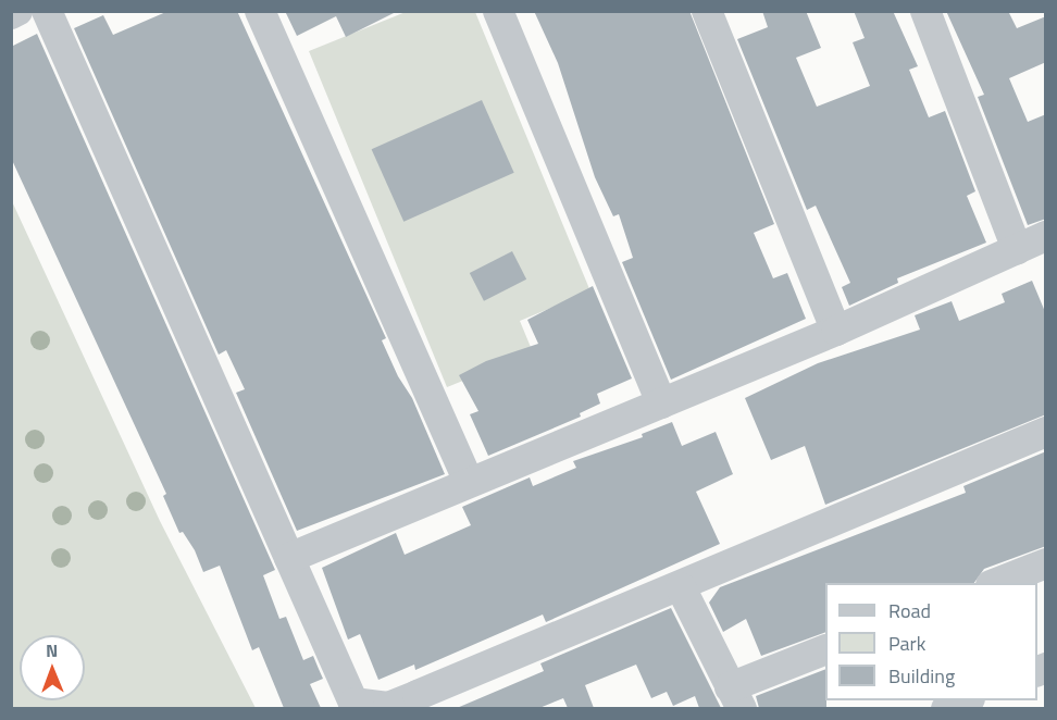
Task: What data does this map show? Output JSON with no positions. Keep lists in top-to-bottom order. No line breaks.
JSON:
{"legend":["Road","Park","Building"],"north":"top"}
